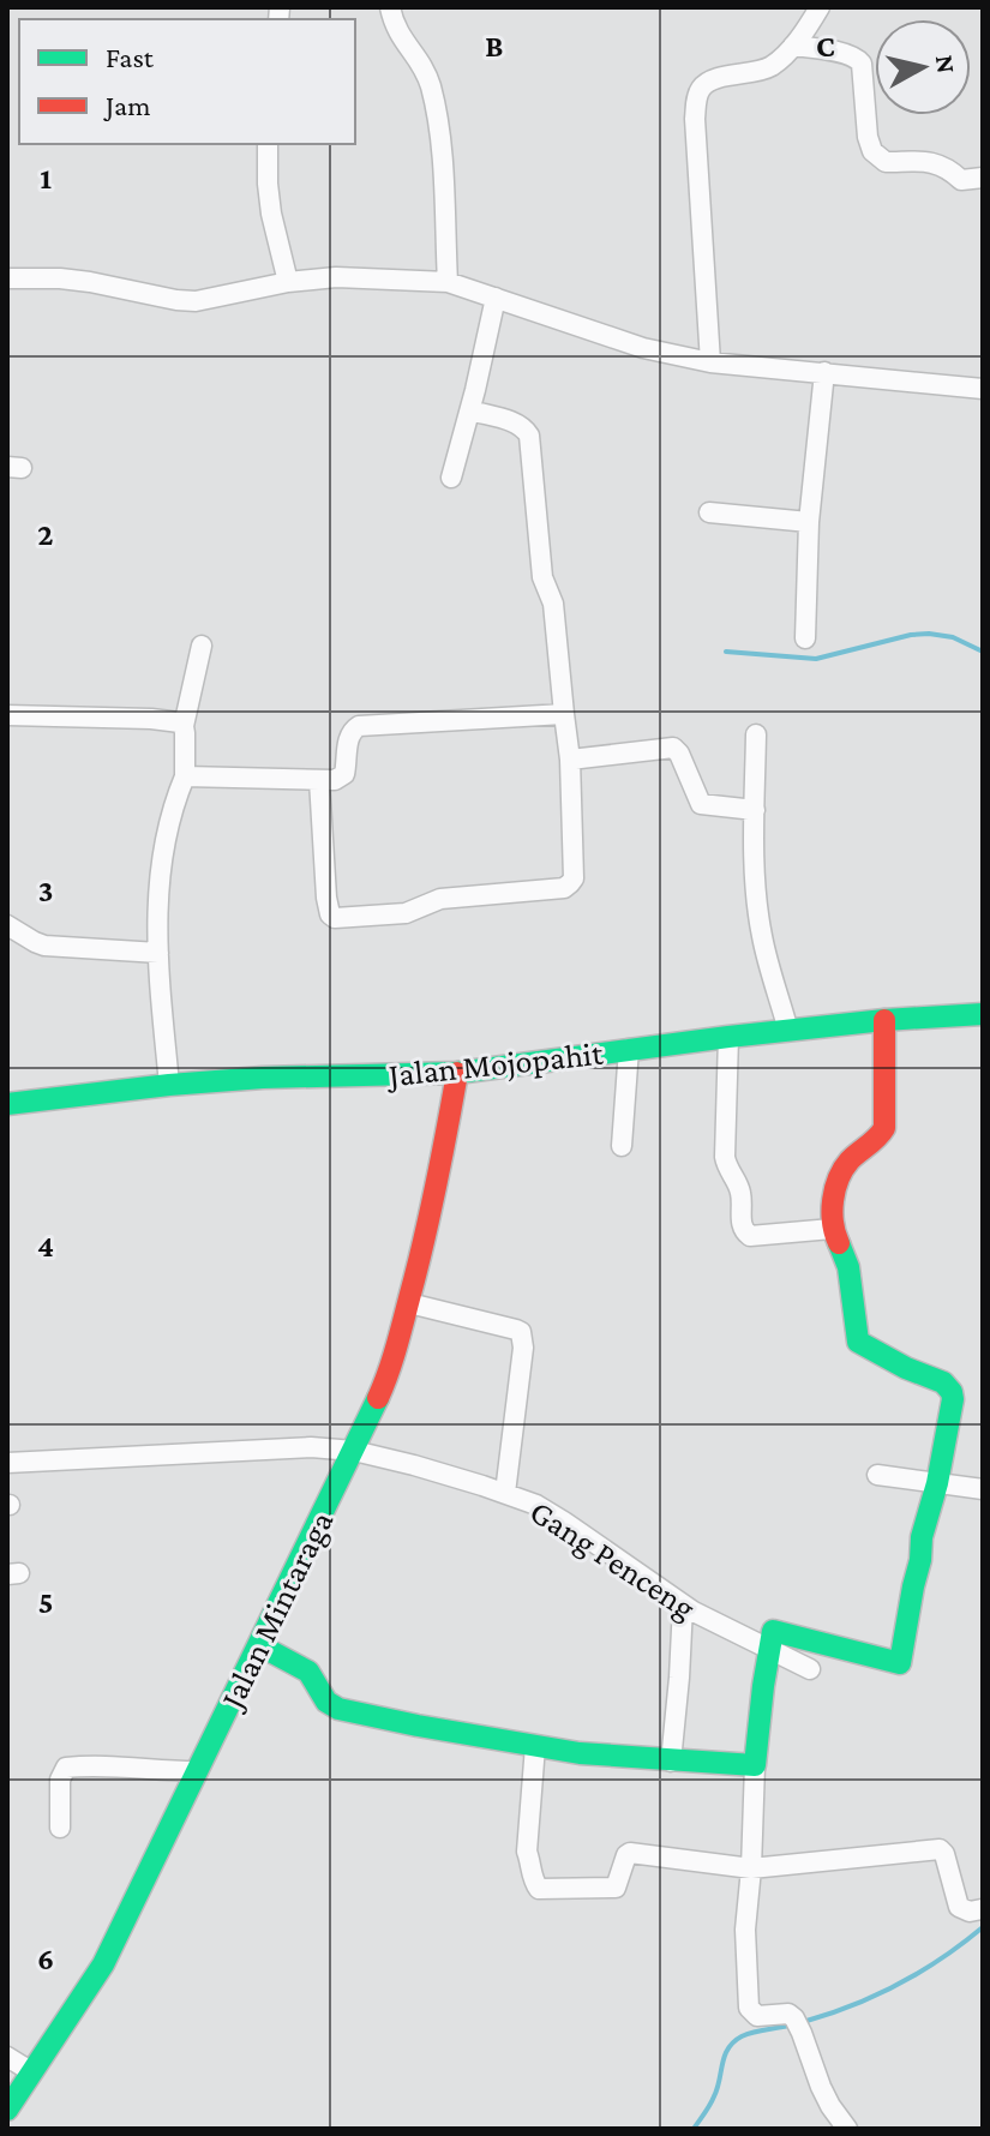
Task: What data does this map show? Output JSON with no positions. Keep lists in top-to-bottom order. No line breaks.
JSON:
{"streets":{"street":["Jalan Mojopahit","Gang Penceng","Jalan Mintaraga"]},"crossings":[["Jalan Mojopahit","Jalan Mintaraga"],["Gang Penceng","Jalan Mintaraga"]],"legend":["Fast","Jam"],"north":"right","grid":{"columns":["B","C"],"rows":["1","2","3","4","5","6"]}}
